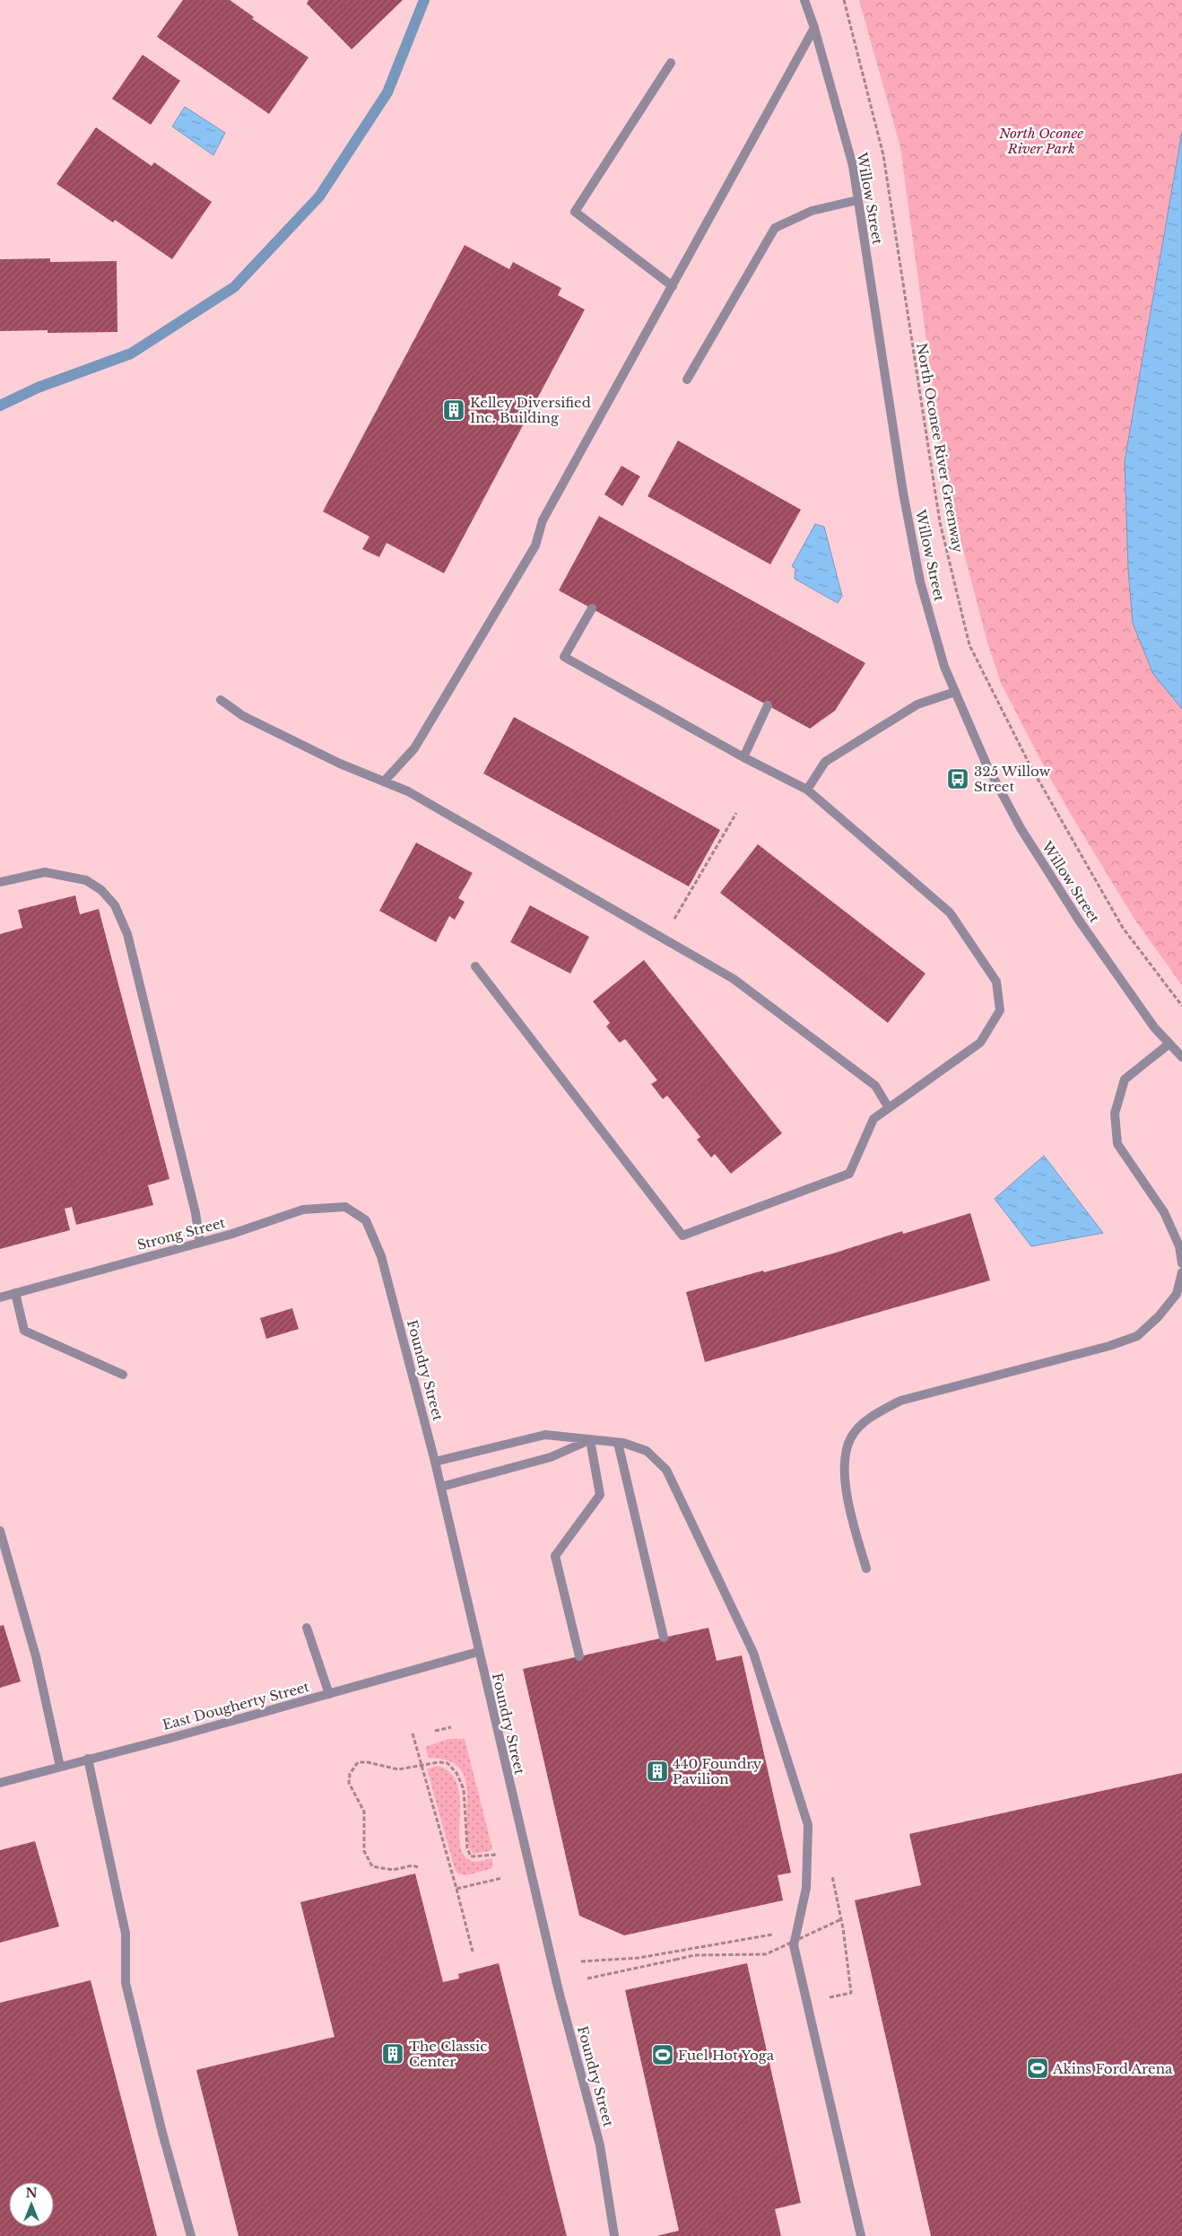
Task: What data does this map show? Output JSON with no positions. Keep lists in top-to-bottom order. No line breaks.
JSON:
{"streets":{"street":["Willow Street","Strong Street","Foundry Street","East Dougherty Street"],"path":["North Oconee River Greenway"]},"crossings":[["Strong Street","Foundry Street"],["Foundry Street","East Dougherty Street"]],"parks":["North Oconee River Park"],"places":{"building":["Kelley Diversified Inc. Building","440 Foundry Pavilion","The Classic Center"],"bus stop":["325 Willow Street"],"sports":["Fuel Hot Yoga","Akins Ford Arena"]},"north":"top"}
